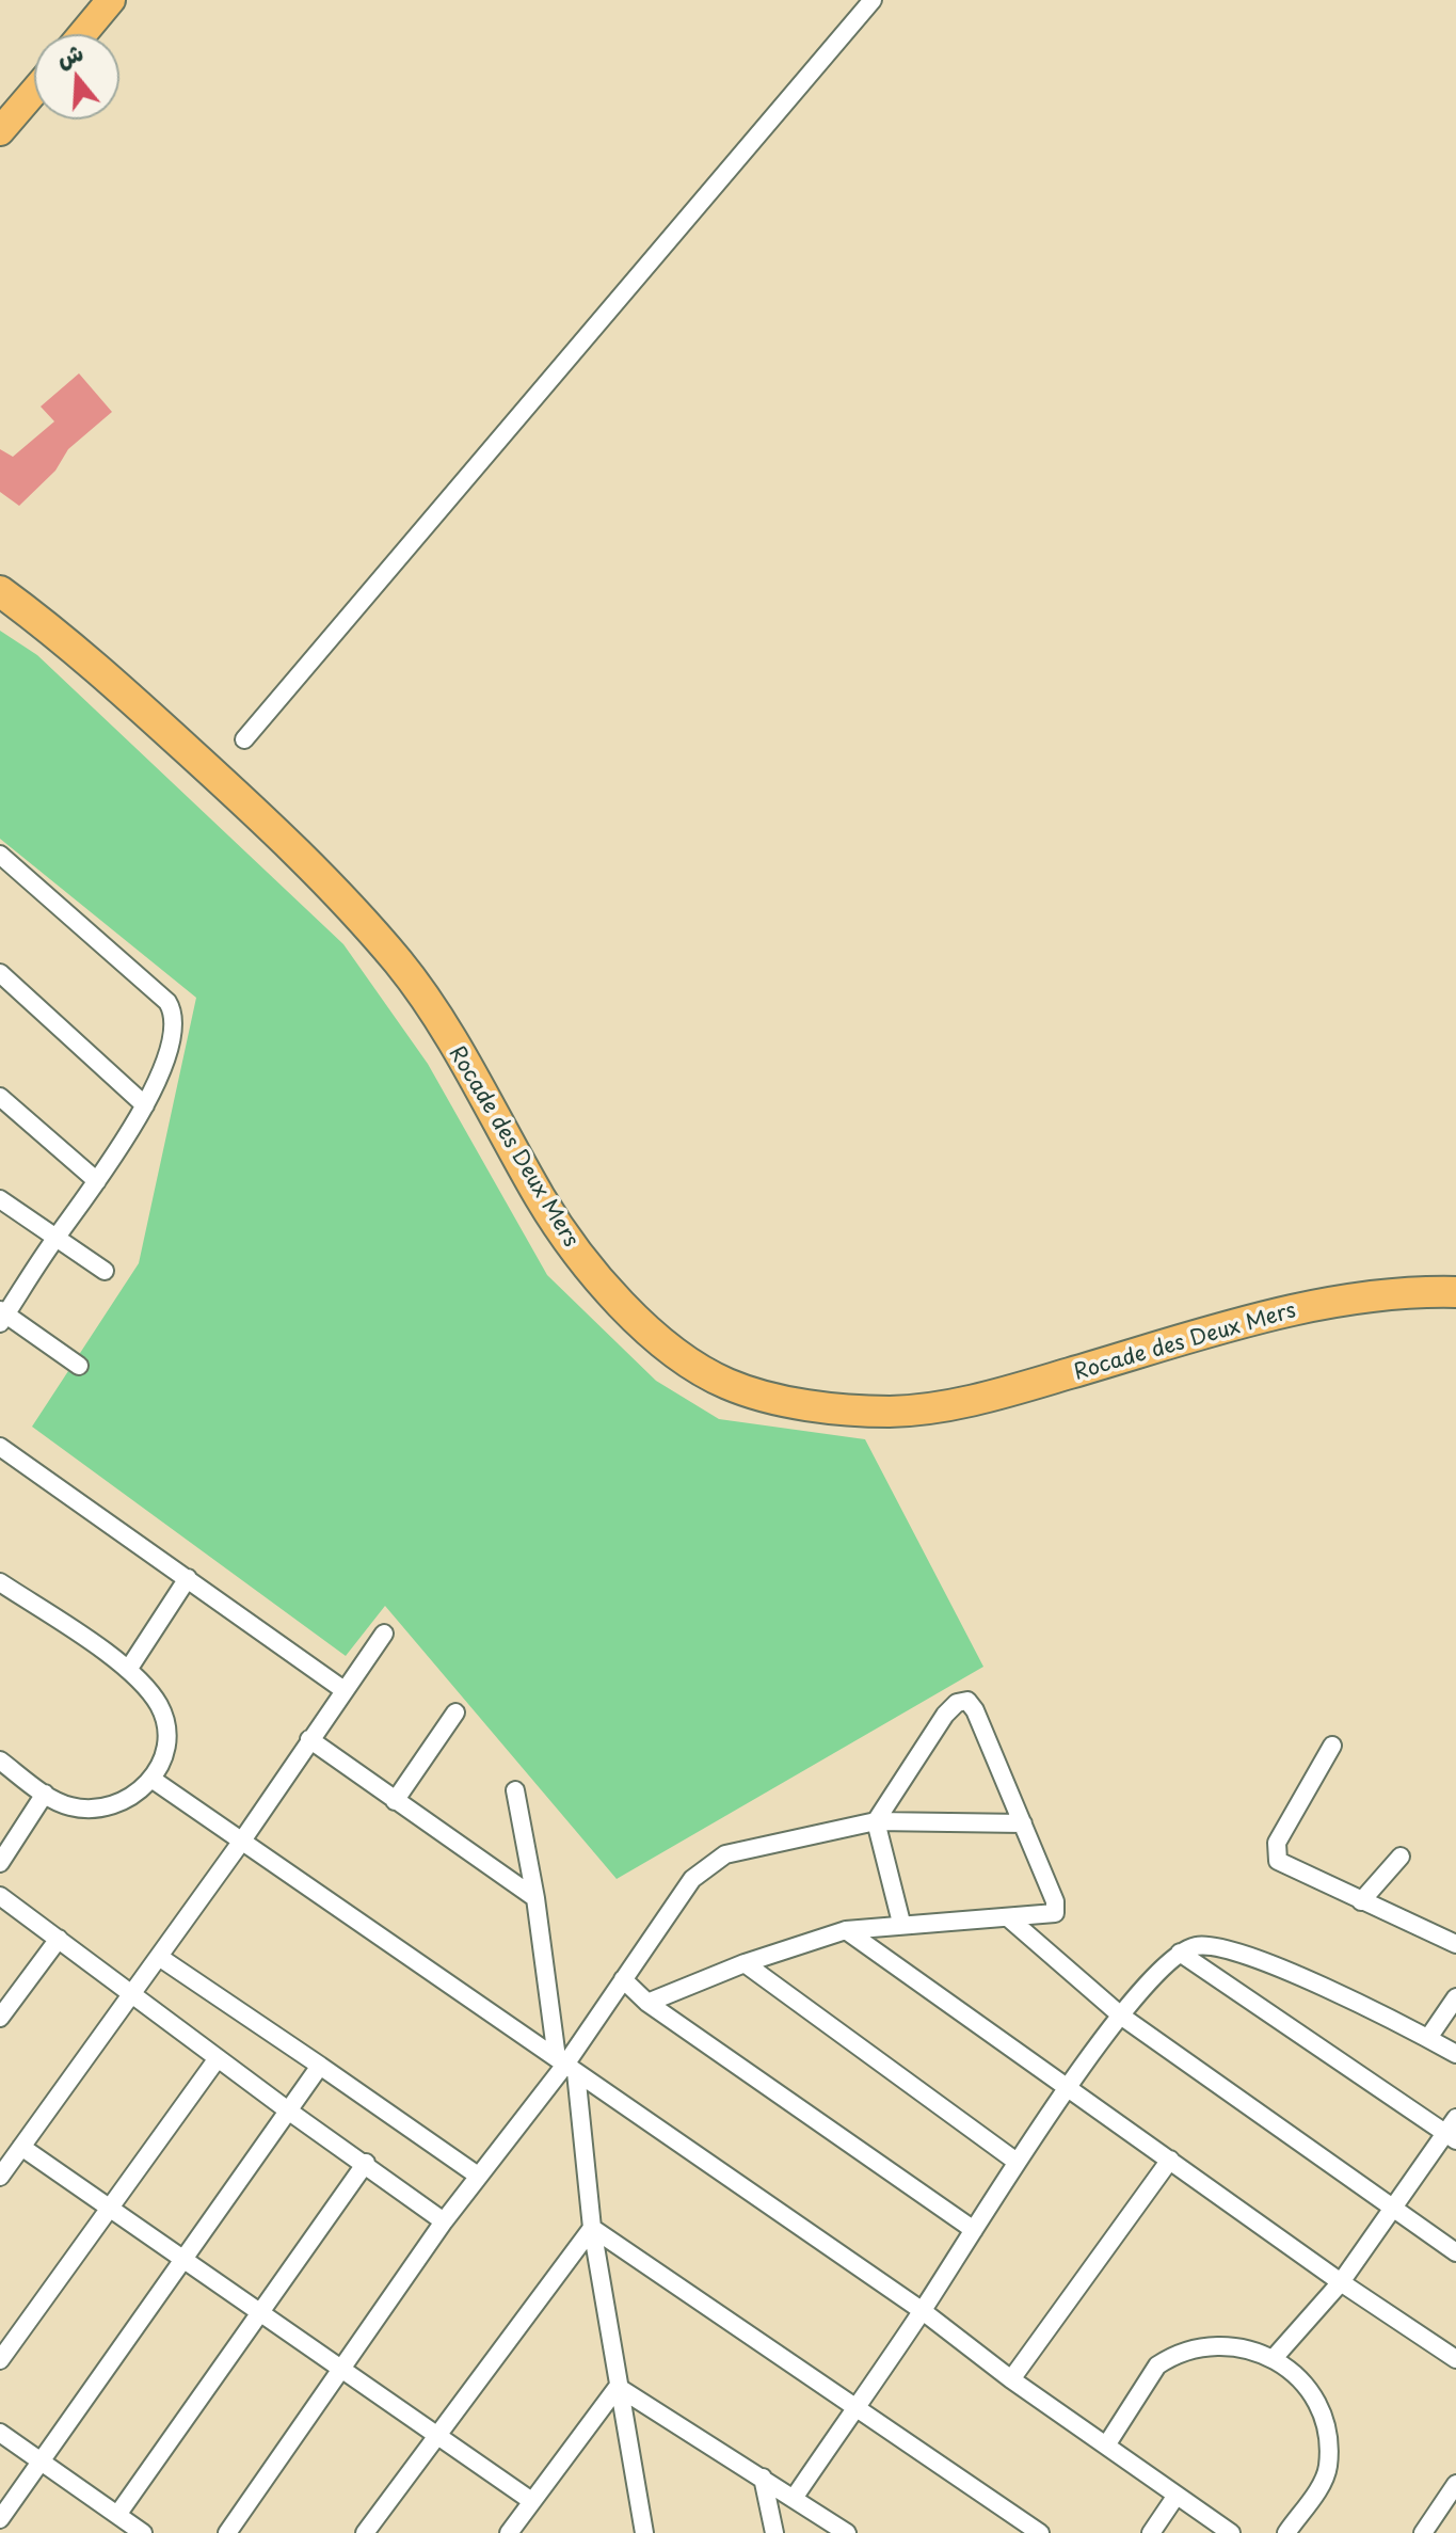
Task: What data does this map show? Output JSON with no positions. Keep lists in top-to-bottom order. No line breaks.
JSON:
{"streets":{"highway":["Rocade des Deux Mers"]},"north":"top"}
